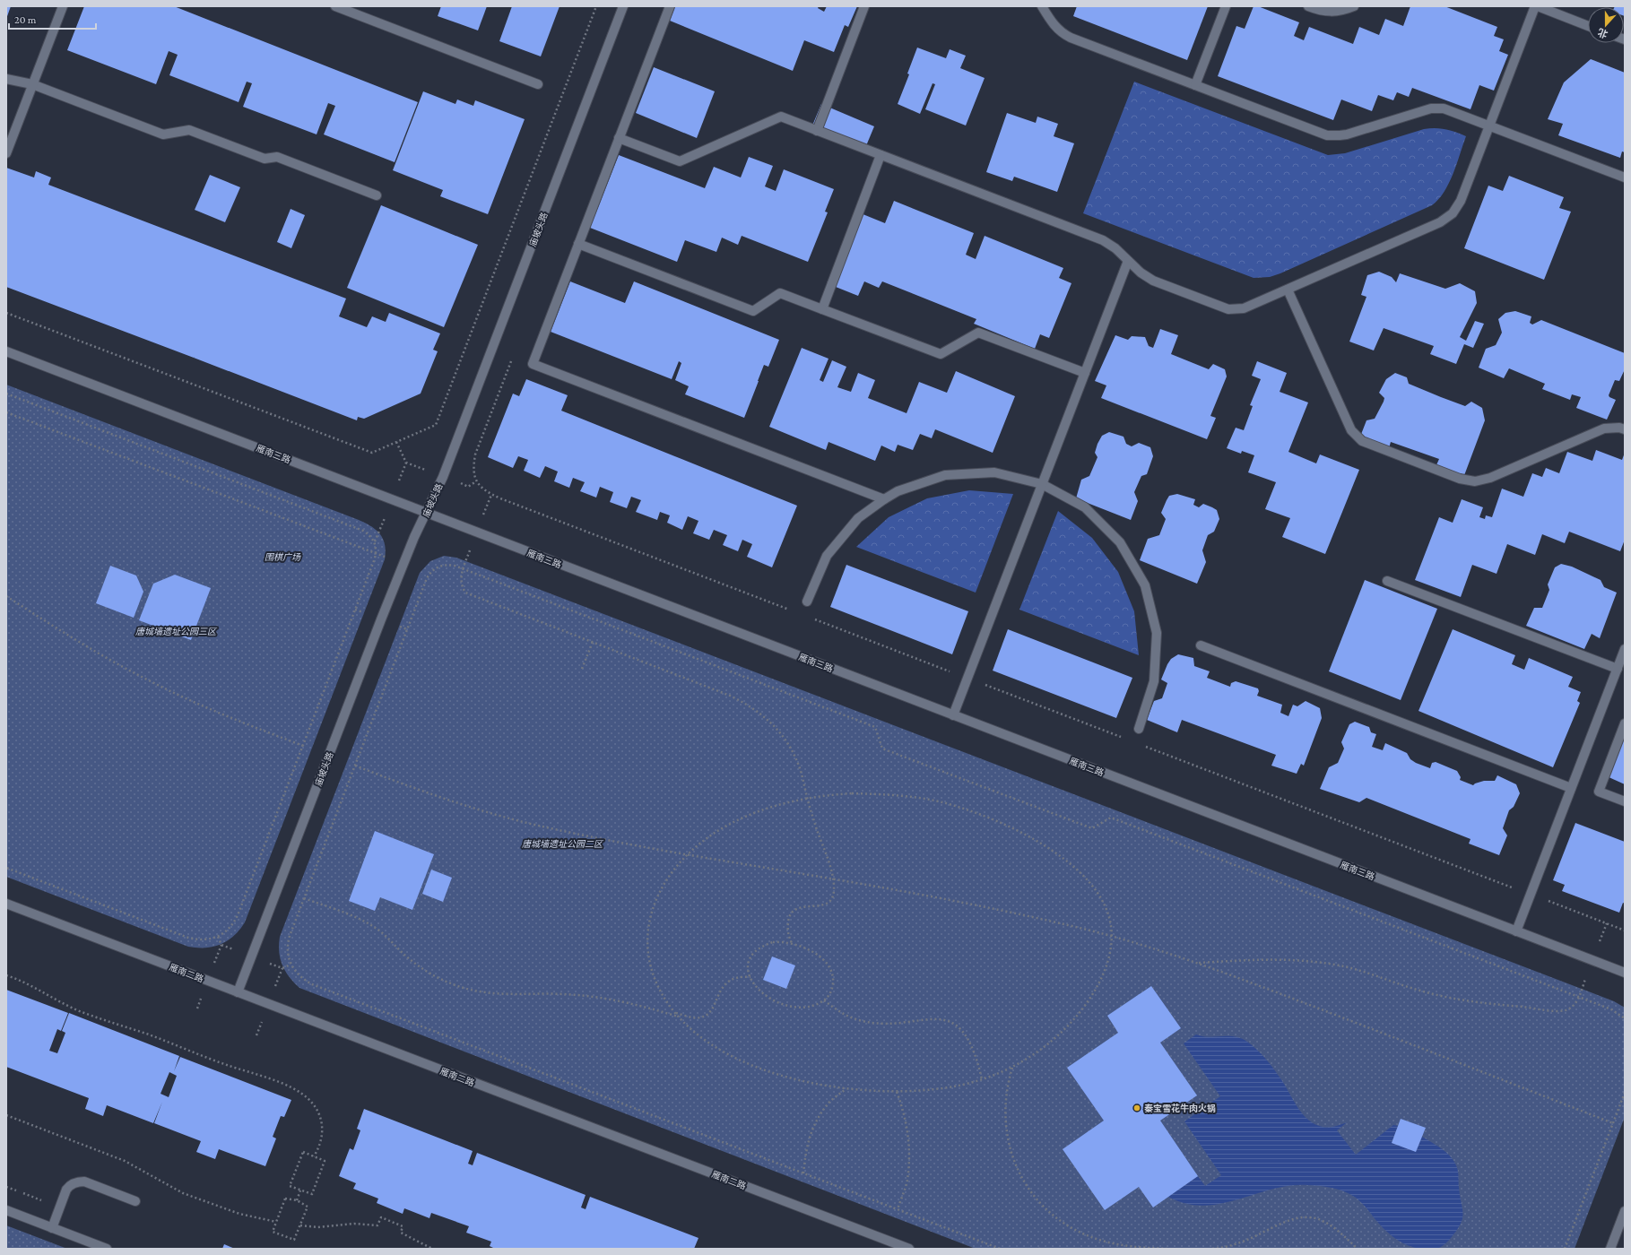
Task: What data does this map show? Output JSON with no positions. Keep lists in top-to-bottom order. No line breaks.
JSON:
{"streets":{"street":["庙坡头路","雁南三路","雁南二路"]},"crossings":[["庙坡头路","雁南三路"],["庙坡头路","雁南二路"]],"parks":["围棋广场","唐城墙遗址公园三区","唐城墙遗址公园二区"],"places":["秦宝雪花牛肉火锅"],"scale_bar":"20 m","north":"bottom"}
